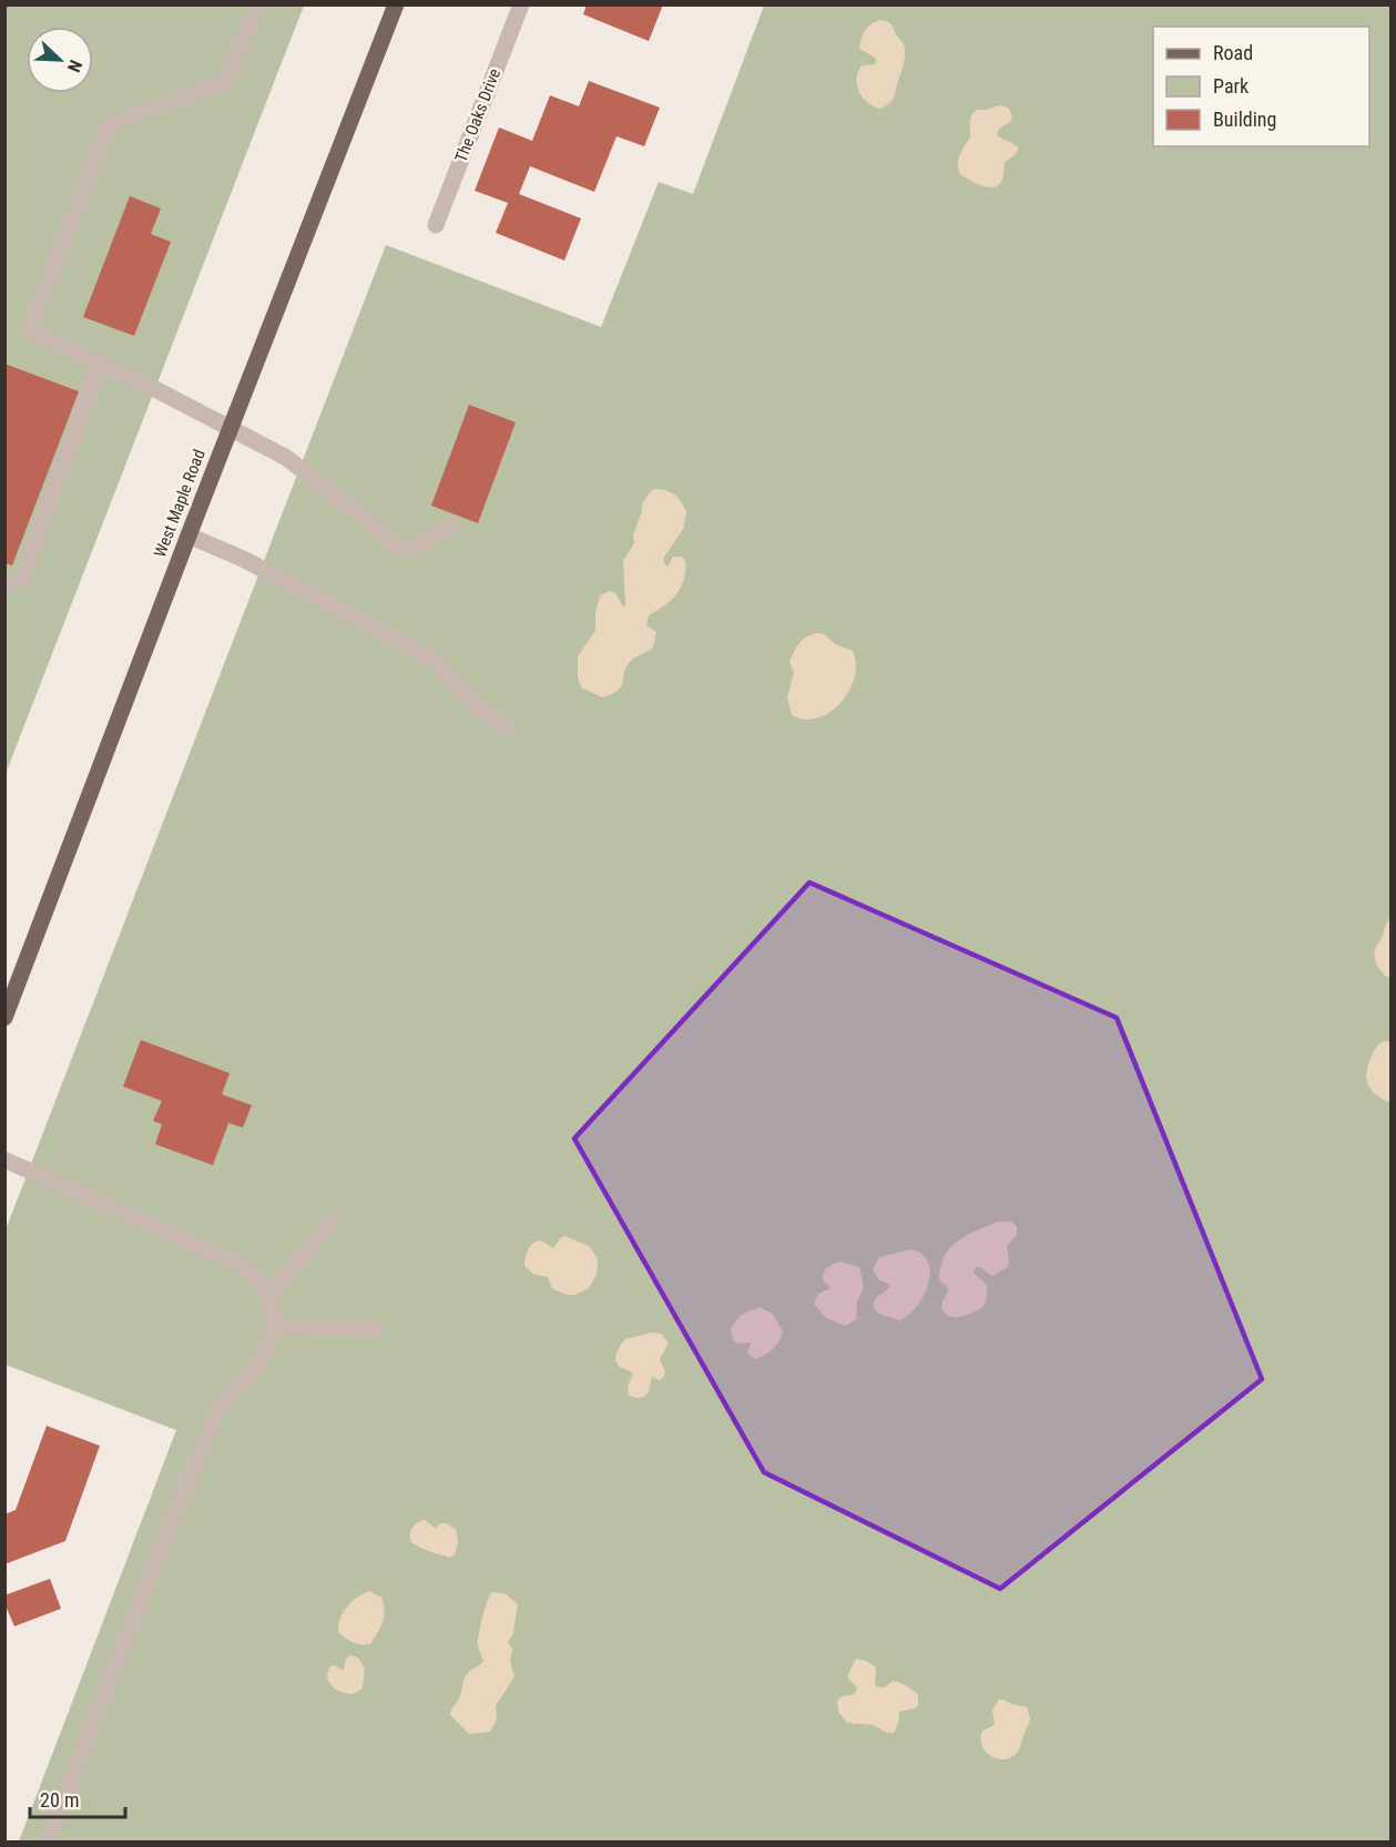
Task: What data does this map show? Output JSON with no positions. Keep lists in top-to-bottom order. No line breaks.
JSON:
{"streets":{"main road":["West Maple Road"],"street":["The Oaks Drive"]},"legend":["Road","Park","Building"],"scale_bar":"20 m","north":"bottom right"}
